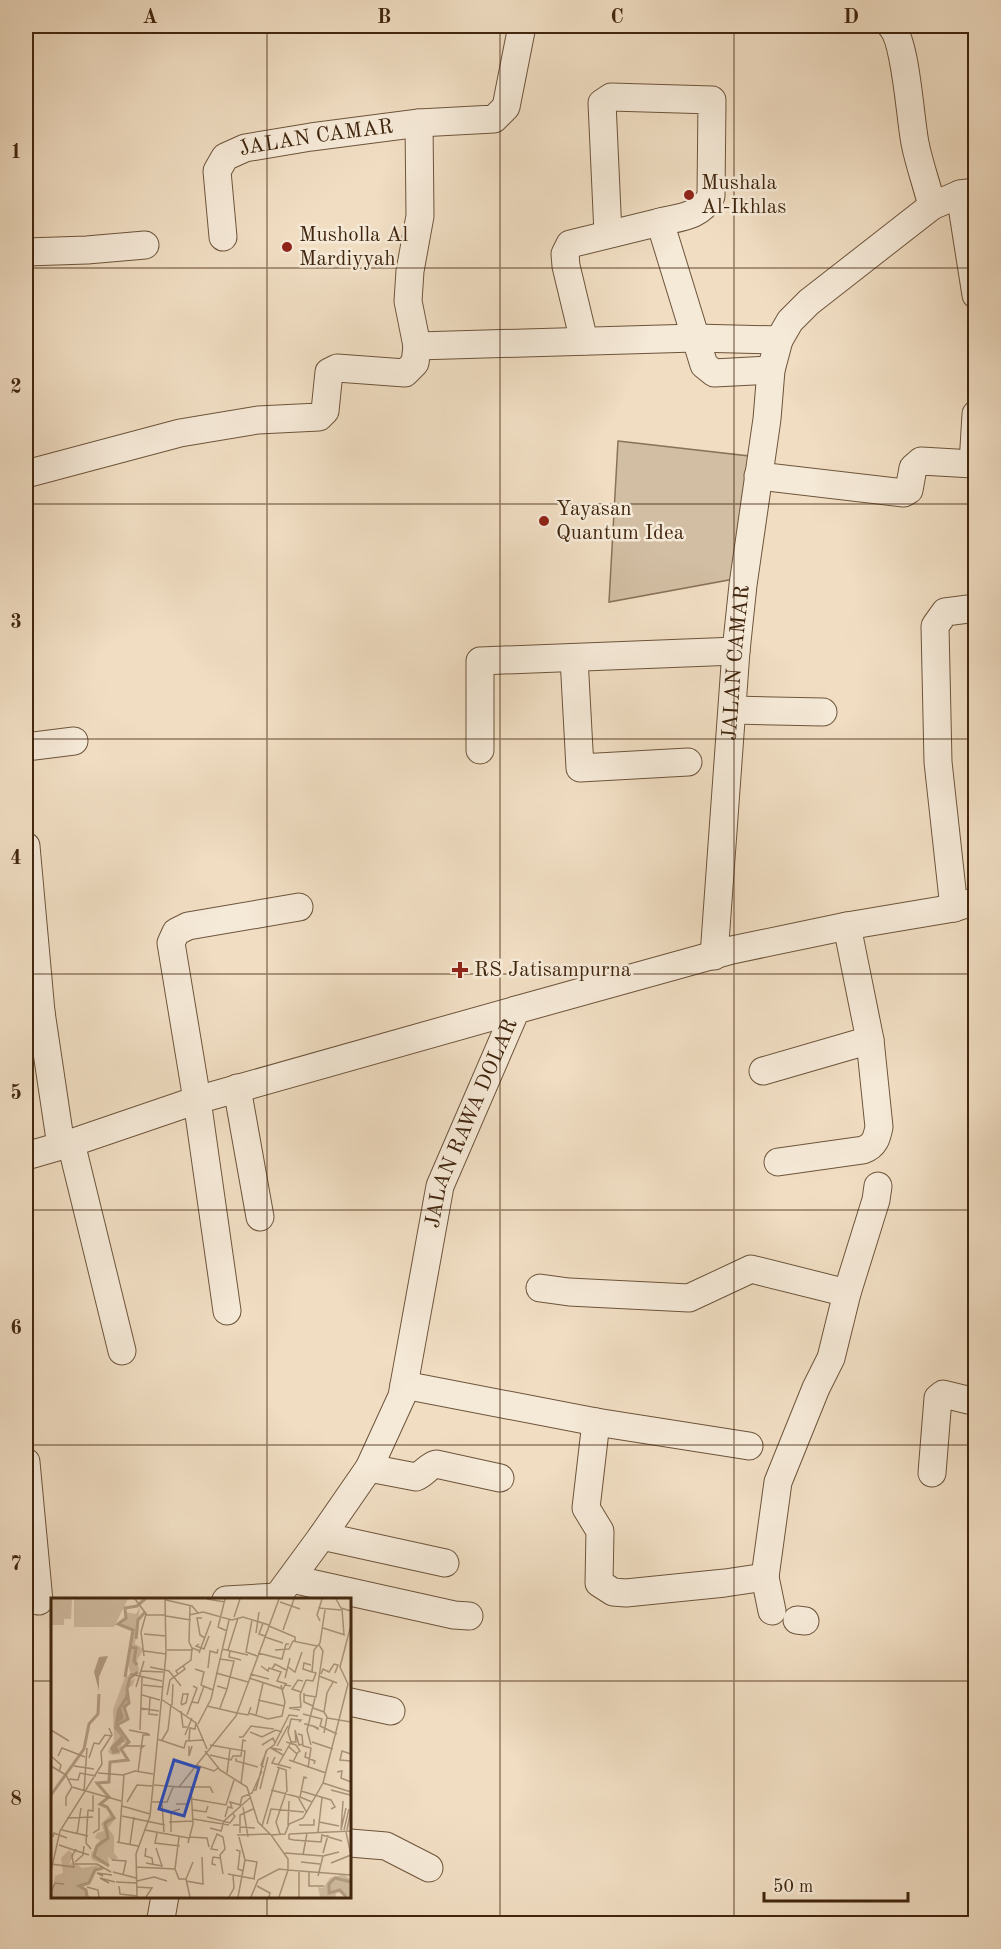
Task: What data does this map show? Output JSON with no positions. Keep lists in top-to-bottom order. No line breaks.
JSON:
{"streets":{"street":["JALAN CAMAR","JALAN RAWA DOLAR"]},"crossings":[["JALAN CAMAR","JALAN RAWA DOLAR"]],"places":{"other":["Mushala Al-Ikhlas","Musholla Al Mardiyyah","Yayasan Quantum Idea"],"health":["RS Jatisampurna"]},"scale_bar":"50 m","grid":{"columns":["A","B","C","D"],"rows":["1","2","3","4","5","6","7","8"]}}
